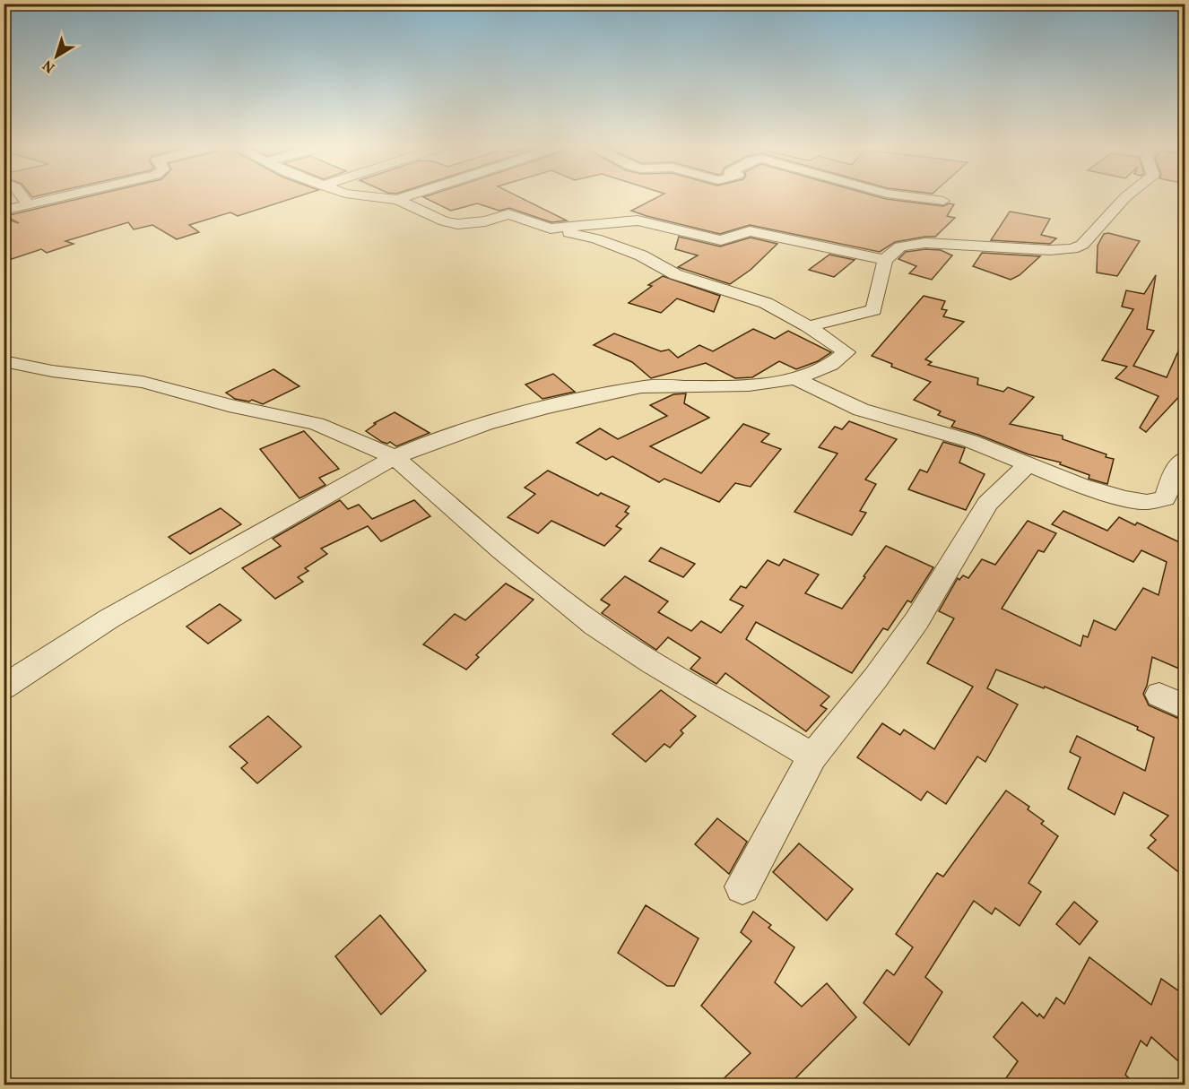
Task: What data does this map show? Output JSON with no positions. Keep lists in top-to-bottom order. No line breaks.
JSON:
{"north":"bottom left"}
